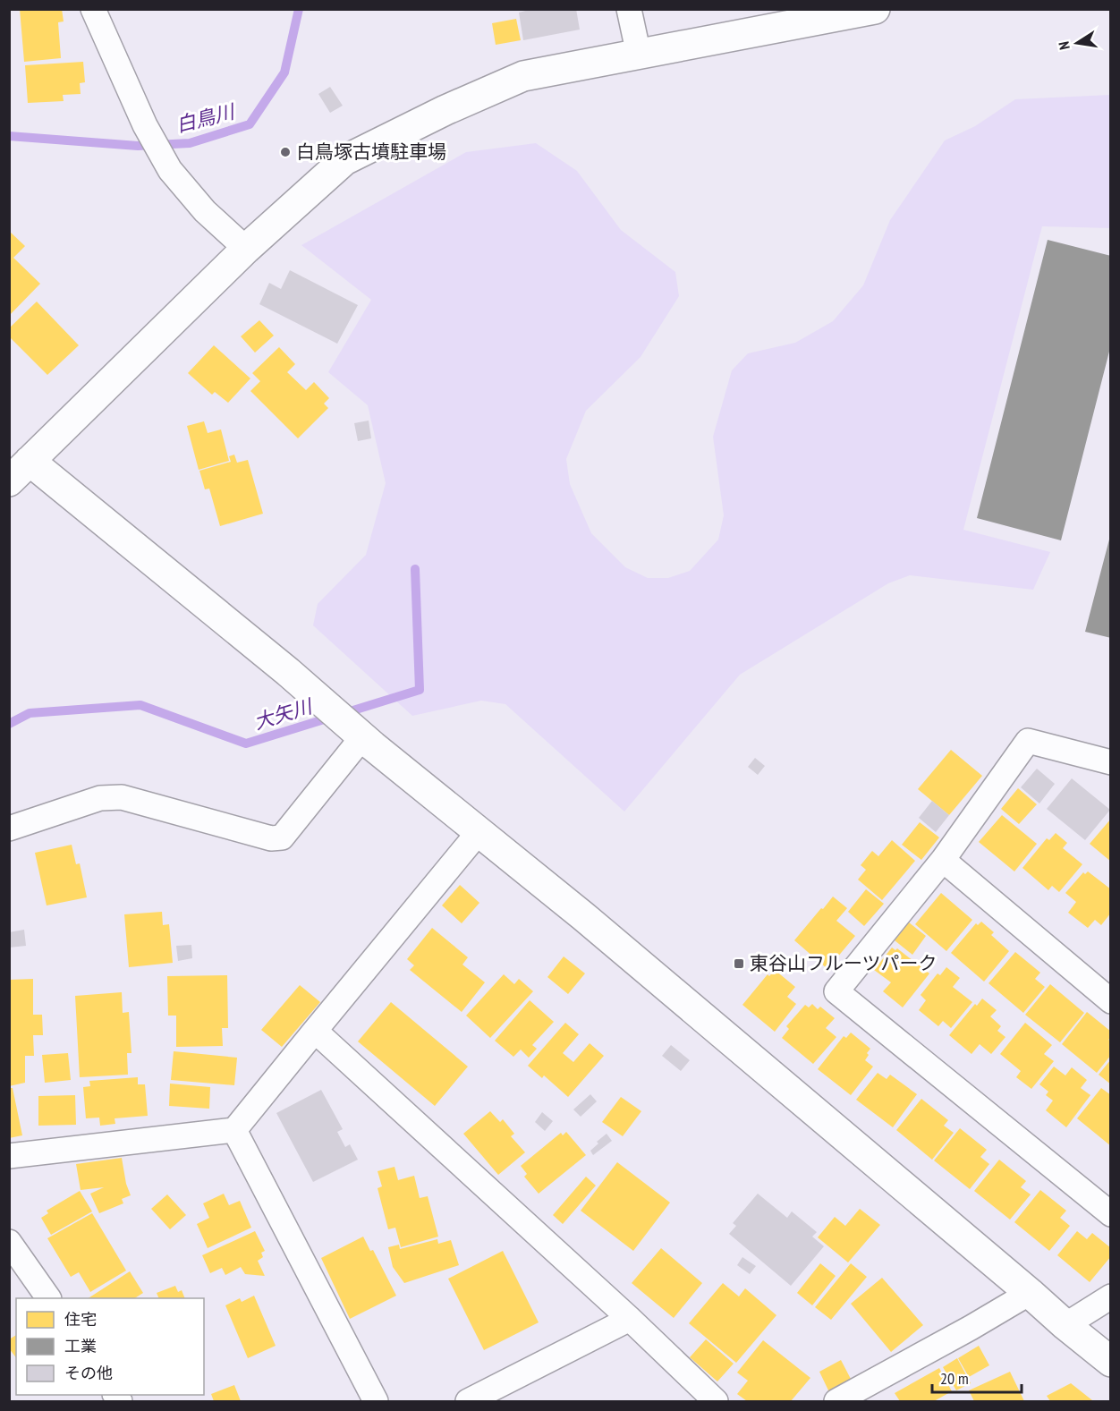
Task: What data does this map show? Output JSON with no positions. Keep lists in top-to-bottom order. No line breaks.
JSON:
{"water":["白鳥川","大矢川"],"places":{"other":["白鳥塚古墳駐車場"],"transit":["東谷山フルーツパーク"]},"legend":["住宅","工業","その他"],"scale_bar":"20 m","north":"left"}
